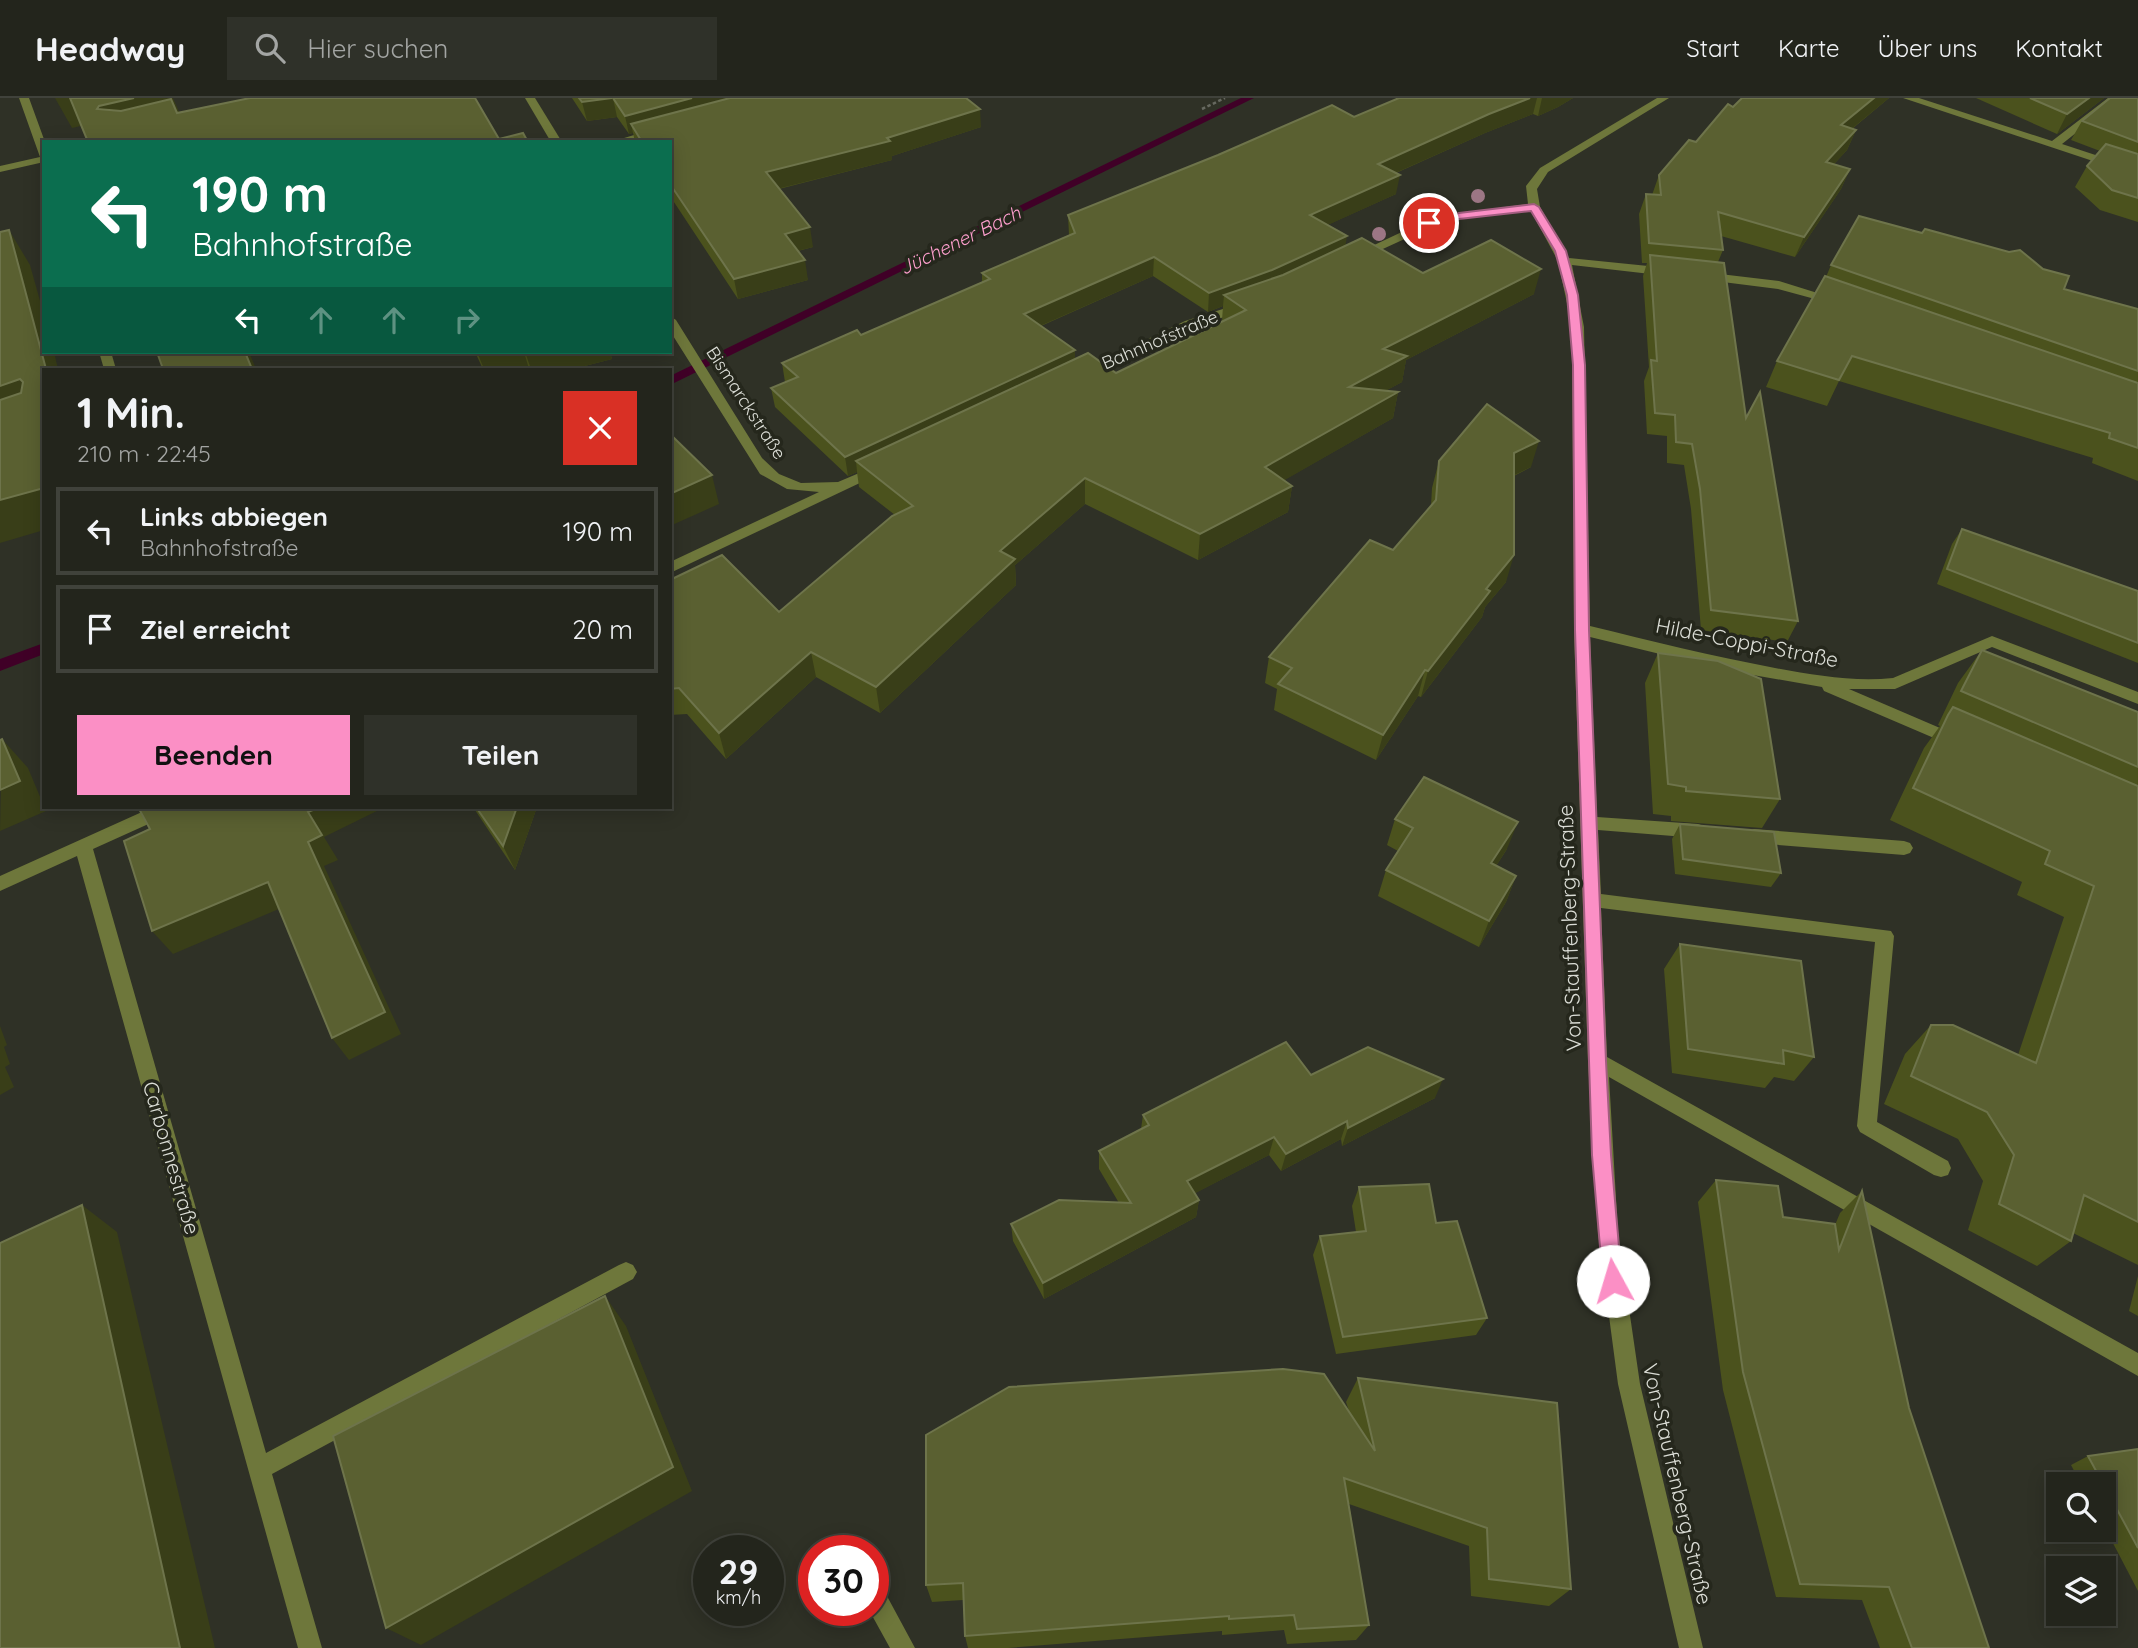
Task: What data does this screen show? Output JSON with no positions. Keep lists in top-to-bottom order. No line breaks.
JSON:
{"streets":{"street":["Bahnhofstraße","Bismarckstraße","Hilde-Coppi-Straße","Von-Stauffenberg-Straße","Carbonnestraße"]},"crossings":[["Hilde-Coppi-Straße","Von-Stauffenberg-Straße"]],"water":["Jüchener Bach"],"page":{"header":"Headway","search":"Hier suchen","nav":["Start","Karte","Über uns","Kontakt"],"turn":["190 m","Bahnhofstraße"],"heading":["1 Min.","210 m · 22:45"],"list":[{"name":"Links abbiegen","note":"Bahnhofstraße","value":"190 m"},{"name":"Ziel erreicht","value":"20 m"}],"buttons":["Beenden","Teilen"],"speed":"29 km/h","limit":"30"}}
